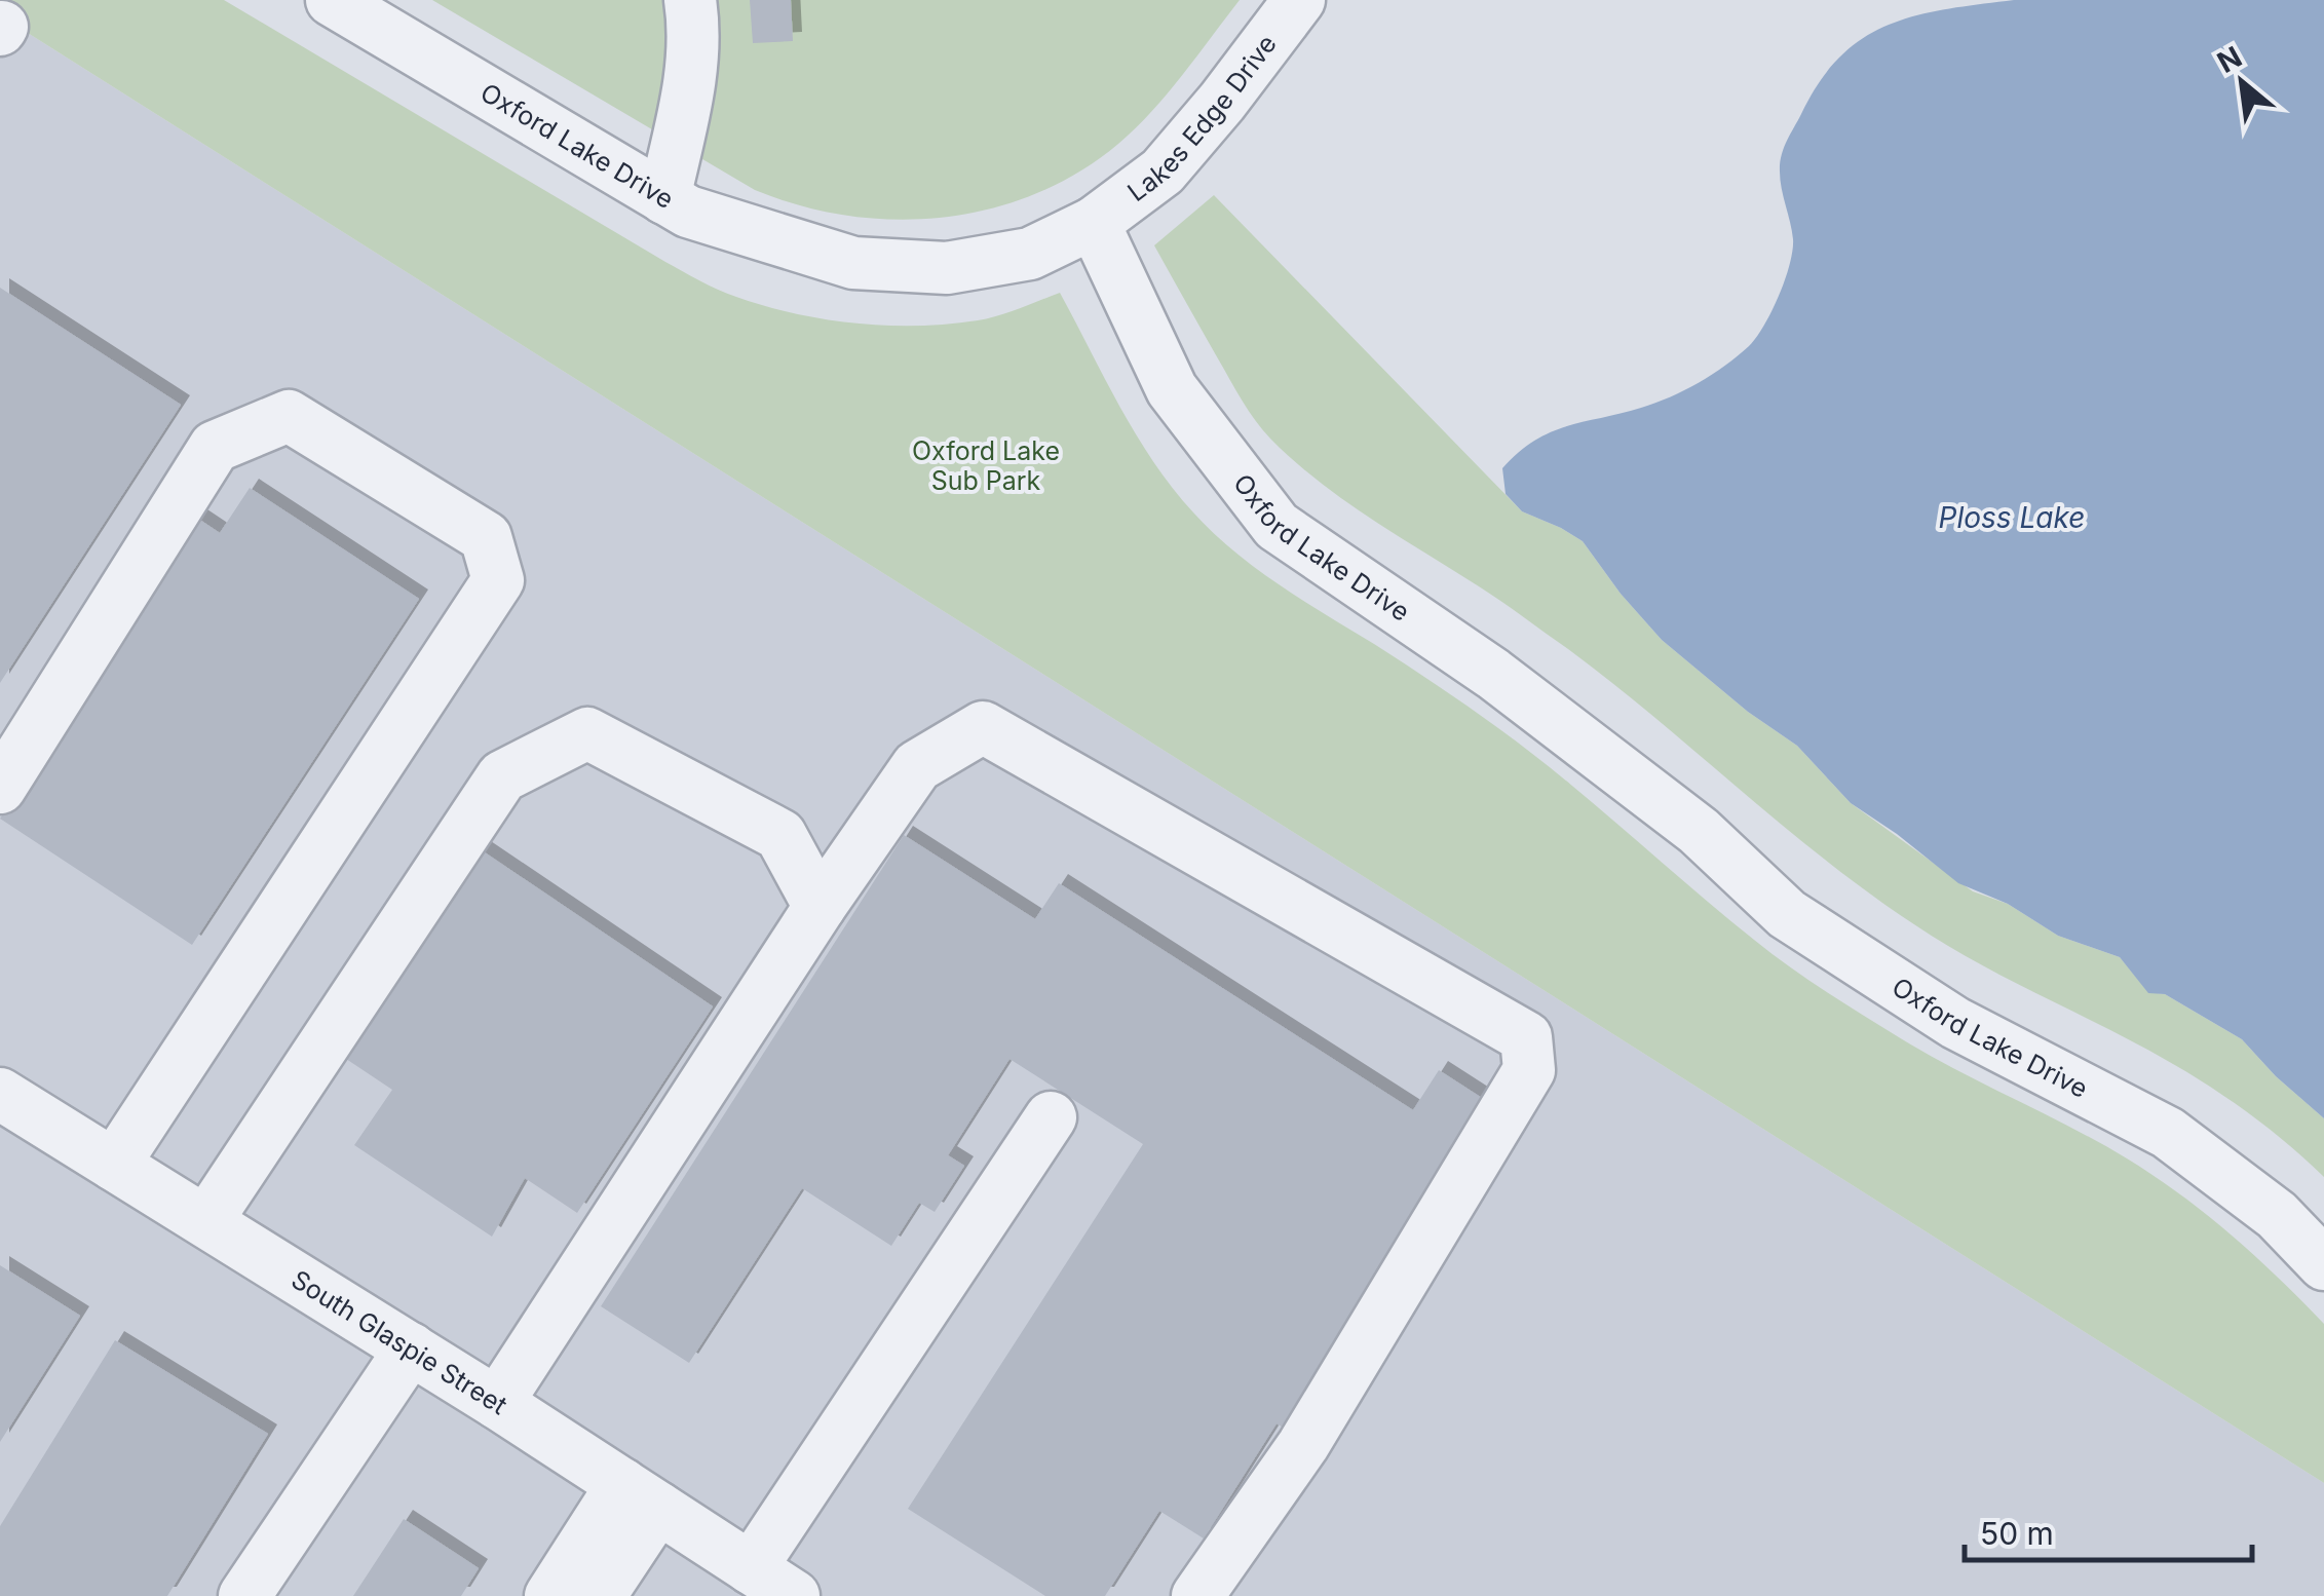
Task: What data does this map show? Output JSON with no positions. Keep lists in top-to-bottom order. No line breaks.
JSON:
{"streets":{"street":["Lakes Edge Drive","Oxford Lake Drive","South Glaspie Street"]},"crossings":[["Lakes Edge Drive","Oxford Lake Drive"]],"water":["Ploss Lake"],"parks":["Oxford Lake Sub Park"],"scale_bar":"50 m","north":"top left"}
